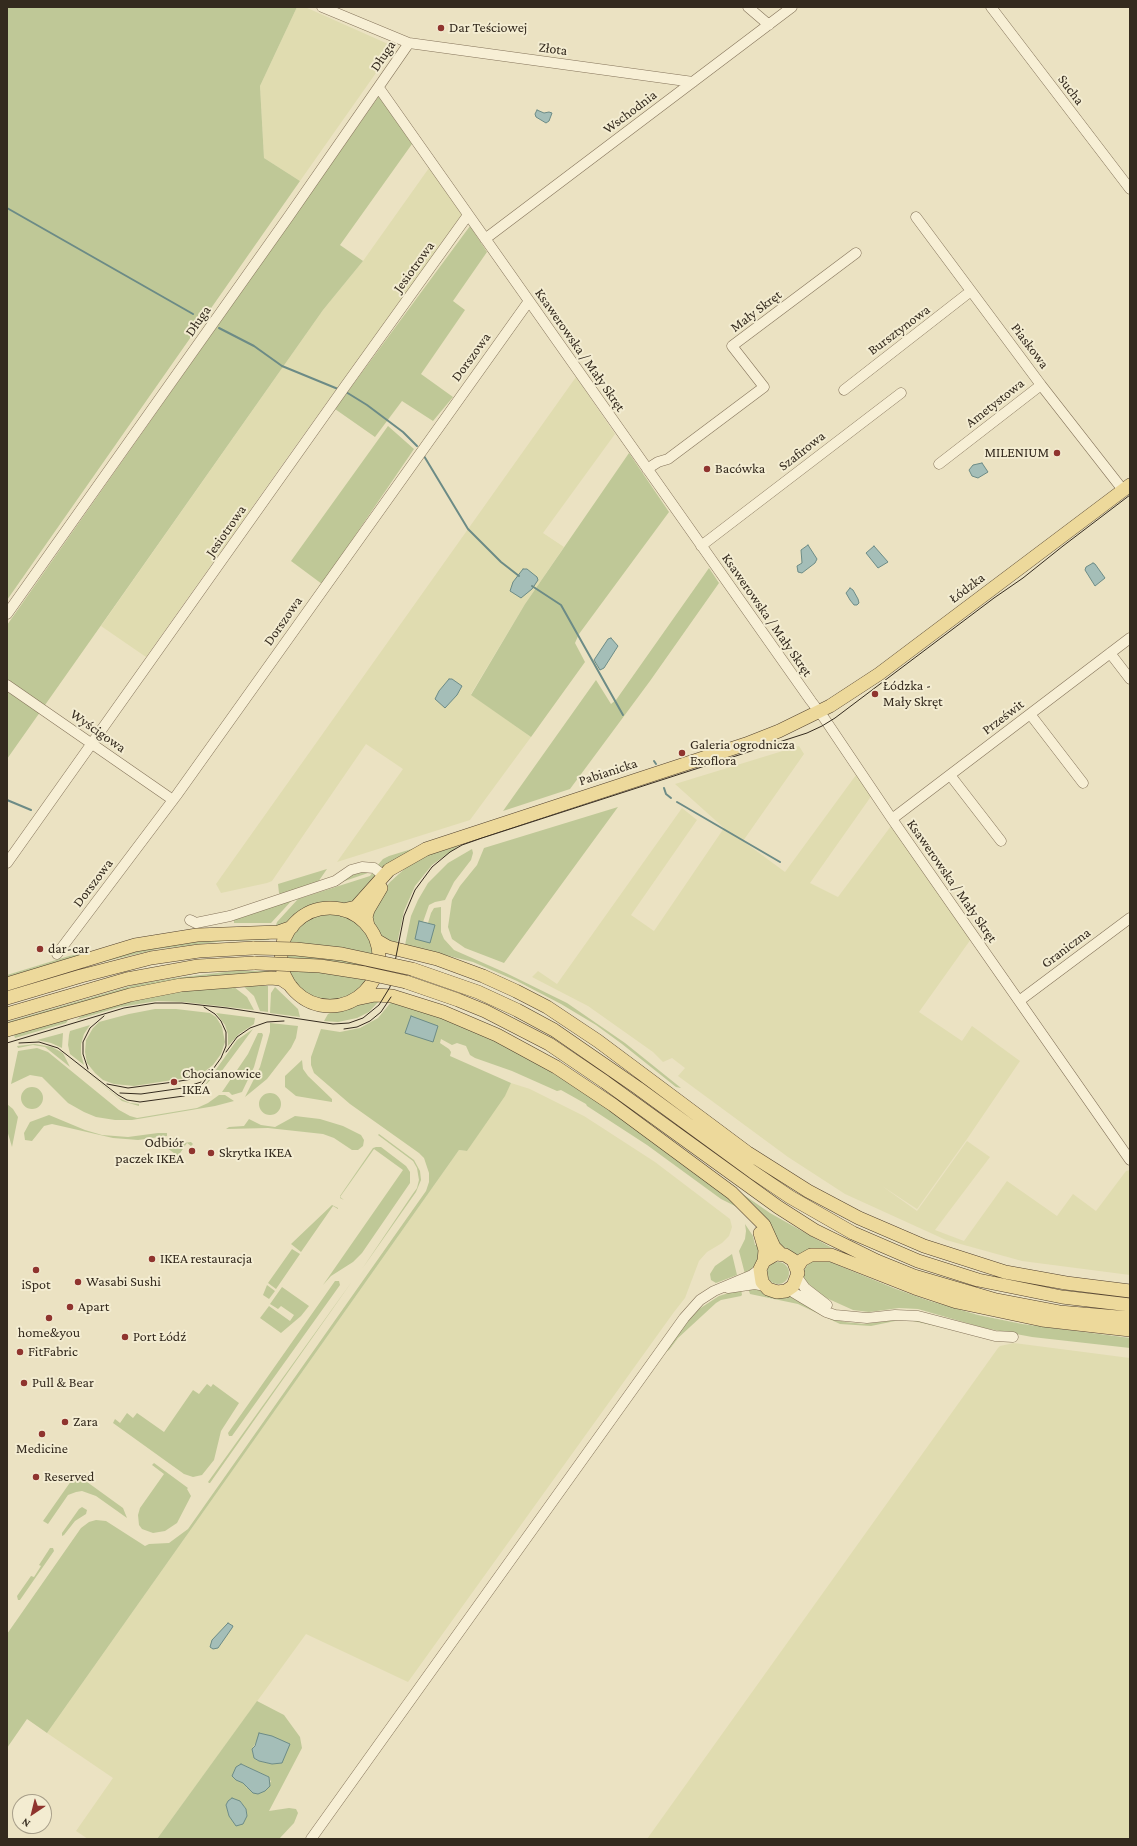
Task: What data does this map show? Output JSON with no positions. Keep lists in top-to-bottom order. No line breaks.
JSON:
{"streets":{"main road":["Łódzka","Pabianicka"],"street":["Złota","Długa","Sucha","Wschodnia","Jesiotrowa","Mały Skręt","Bursztynowa","Piaskowa","Ksawerowska / Mały Skręt","Dorszowa","Ametystowa","Szafirowa","Prześwit","Wyścigowa","Graniczna"]},"crossings":[["Złota","Długa"],["Złota","Wschodnia"],["Długa","Ksawerowska / Mały Skręt"],["Wschodnia","Ksawerowska / Mały Skręt"],["Jesiotrowa","Ksawerowska / Mały Skręt"],["Jesiotrowa","Wyścigowa"],["Mały Skręt","Ksawerowska / Mały Skręt"],["Bursztynowa","Piaskowa"],["Piaskowa","Ametystowa"],["Piaskowa","Łódzka"],["Ksawerowska / Mały Skręt","Dorszowa"],["Ksawerowska / Mały Skręt","Szafirowa"],["Ksawerowska / Mały Skręt","Łódzka"],["Ksawerowska / Mały Skręt","Prześwit"],["Ksawerowska / Mały Skręt","Pabianicka"],["Ksawerowska / Mały Skręt","Graniczna"],["Dorszowa","Wyścigowa"],["Łódzka","Pabianicka"]],"places":["Dar Teściowej","MILENIUM","Bacówka","Łódzka - Mały Skręt","Galeria ogrodnicza Exoflora","dar-car","Chocianowice IKEA","Odbiór paczek IKEA","Skrytka IKEA","IKEA restauracja","iSpot","Wasabi Sushi","Apart","home&you","Port Łódź","FitFabric","Pull & Bear","Zara","Medicine","Reserved"],"north":"bottom left"}
